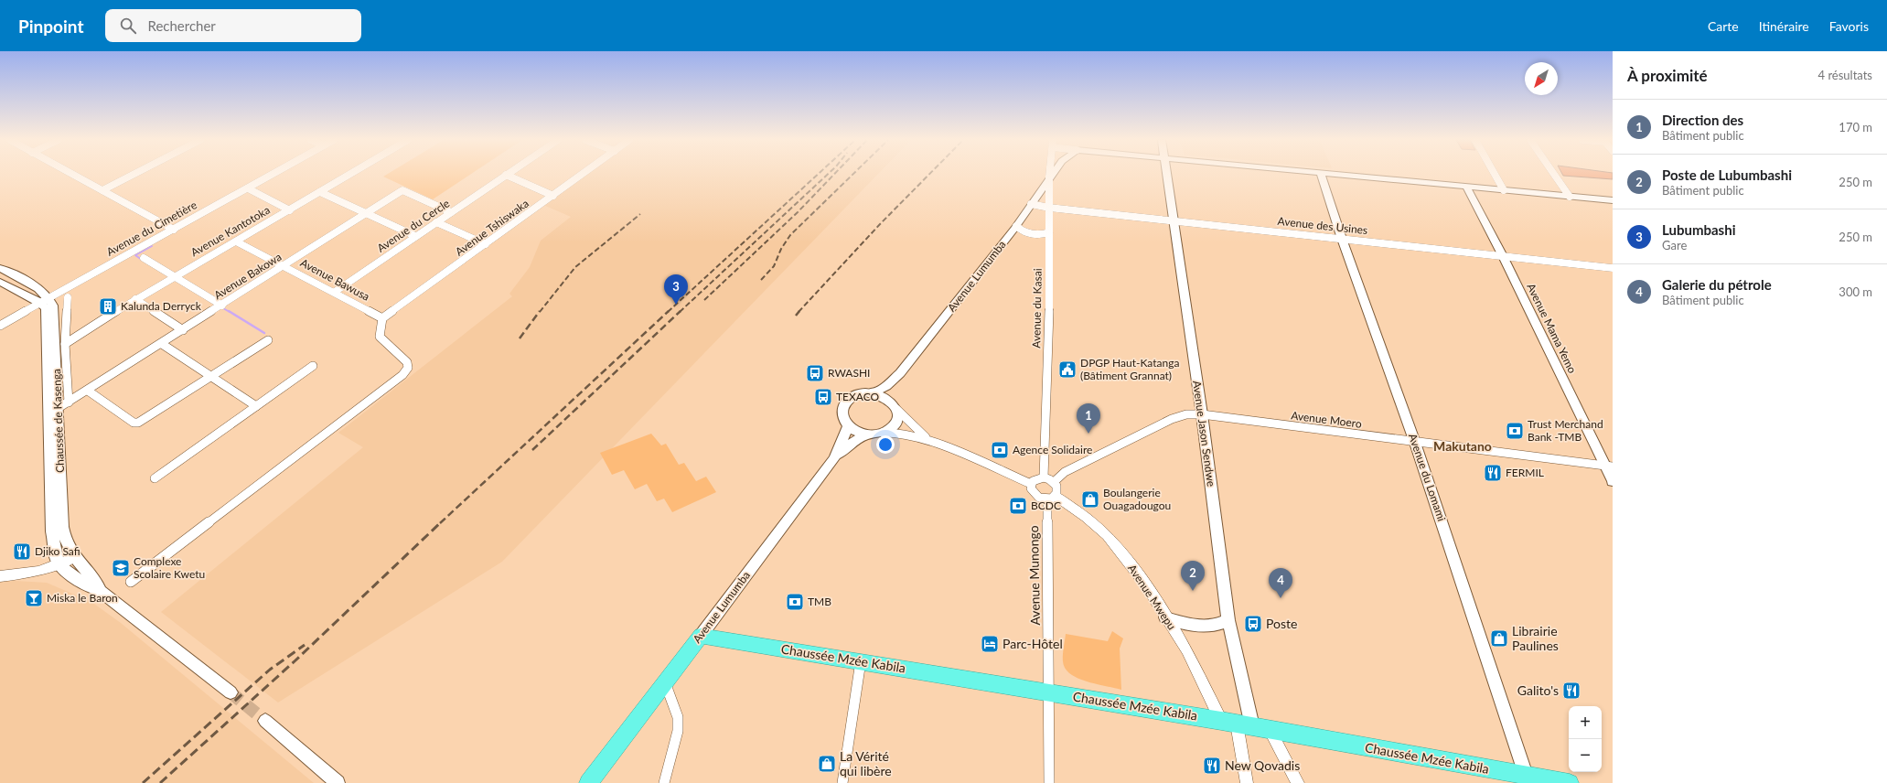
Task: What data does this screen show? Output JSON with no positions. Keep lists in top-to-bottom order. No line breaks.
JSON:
{"streets":{"highway":["Avenue Lumumba","Chaussée Mzée Kabila"],"main road":["Avenue Mama Yemo","Chaussée de Kasenga","Avenue Jason Sendwe","Avenue du Lomami"],"street":["Avenue du Cercle","Avenue des Usines","Avenue Tshiswaka","Avenue du Cimetière","Avenue Kantotoka","Avenue Bakowa","Avenue Bawusa","Avenue du Kasai","Avenue Moero","Avenue Munongo","Avenue Mwepu"]},"crossings":[["Avenue du Cercle","Avenue Bakowa"],["Avenue du Cercle","Avenue Bawusa"],["Avenue des Usines","Avenue Lumumba"],["Avenue des Usines","Avenue du Kasai"],["Avenue des Usines","Avenue Mama Yemo"],["Avenue des Usines","Avenue Jason Sendwe"],["Avenue des Usines","Avenue du Lomami"],["Avenue Tshiswaka","Avenue Bawusa"],["Avenue du Cimetière","Chaussée de Kasenga"],["Avenue Kantotoka","Avenue Bawusa"],["Avenue Bakowa","Avenue Bawusa"],["Avenue Bakowa","Chaussée de Kasenga"],["Avenue Lumumba","Avenue du Kasai"],["Avenue Lumumba","Chaussée Mzée Kabila"],["Avenue du Kasai","Avenue Moero"],["Avenue du Kasai","Avenue Munongo"],["Avenue du Kasai","Avenue Mwepu"],["Avenue Mama Yemo","Avenue Moero"],["Avenue Moero","Avenue Jason Sendwe"],["Avenue Moero","Avenue du Lomami"],["Avenue Moero","Avenue Munongo"],["Avenue Moero","Avenue Mwepu"],["Avenue Jason Sendwe","Avenue Mwepu"],["Avenue Jason Sendwe","Chaussée Mzée Kabila"],["Avenue du Lomami","Chaussée Mzée Kabila"],["Avenue Munongo","Avenue Mwepu"],["Avenue Munongo","Chaussée Mzée Kabila"],["Avenue Mwepu","Chaussée Mzée Kabila"]],"districts":["Makutano"],"places":{"building":["Kalunda Derryck"],"public building":["DPGP Haut-Katanga (Bâtiment Grannat)"],"bus stop":["RWASHI","TEXACO","Poste"],"bank":["Trust Merchand Bank -TMB","Agence Solidaire","BCDC","TMB"],"restaurant":["FERMIL","Djiko Safi","Galito's","New Qovadis"],"shop":["Boulangerie Ouagadougou","Librairie Paulines","La Vérité qui libère"],"school or university":["Complexe Scolaire Kwetu"],"bar":["Miska le Baron"],"hotel":["Parc-Hôtel"]},"north":"bottom left","page":{"header":"Pinpoint","search":"Rechercher","nav":["Carte","Itinéraire","Favoris"],"heading":["À proximité","4 résultats"],"list":[{"mark":"1","name":"Direction des","note":"Bâtiment public","value":"170 m"},{"mark":"2","name":"Poste de Lubumbashi","note":"Bâtiment public","value":"250 m"},{"mark":"3","name":"Lubumbashi","note":"Gare","value":"250 m"},{"mark":"4","name":"Galerie du pétrole","note":"Bâtiment public","value":"300 m"}],"pins":["3","1","2","4"],"map_buttons":["+","−"]}}
